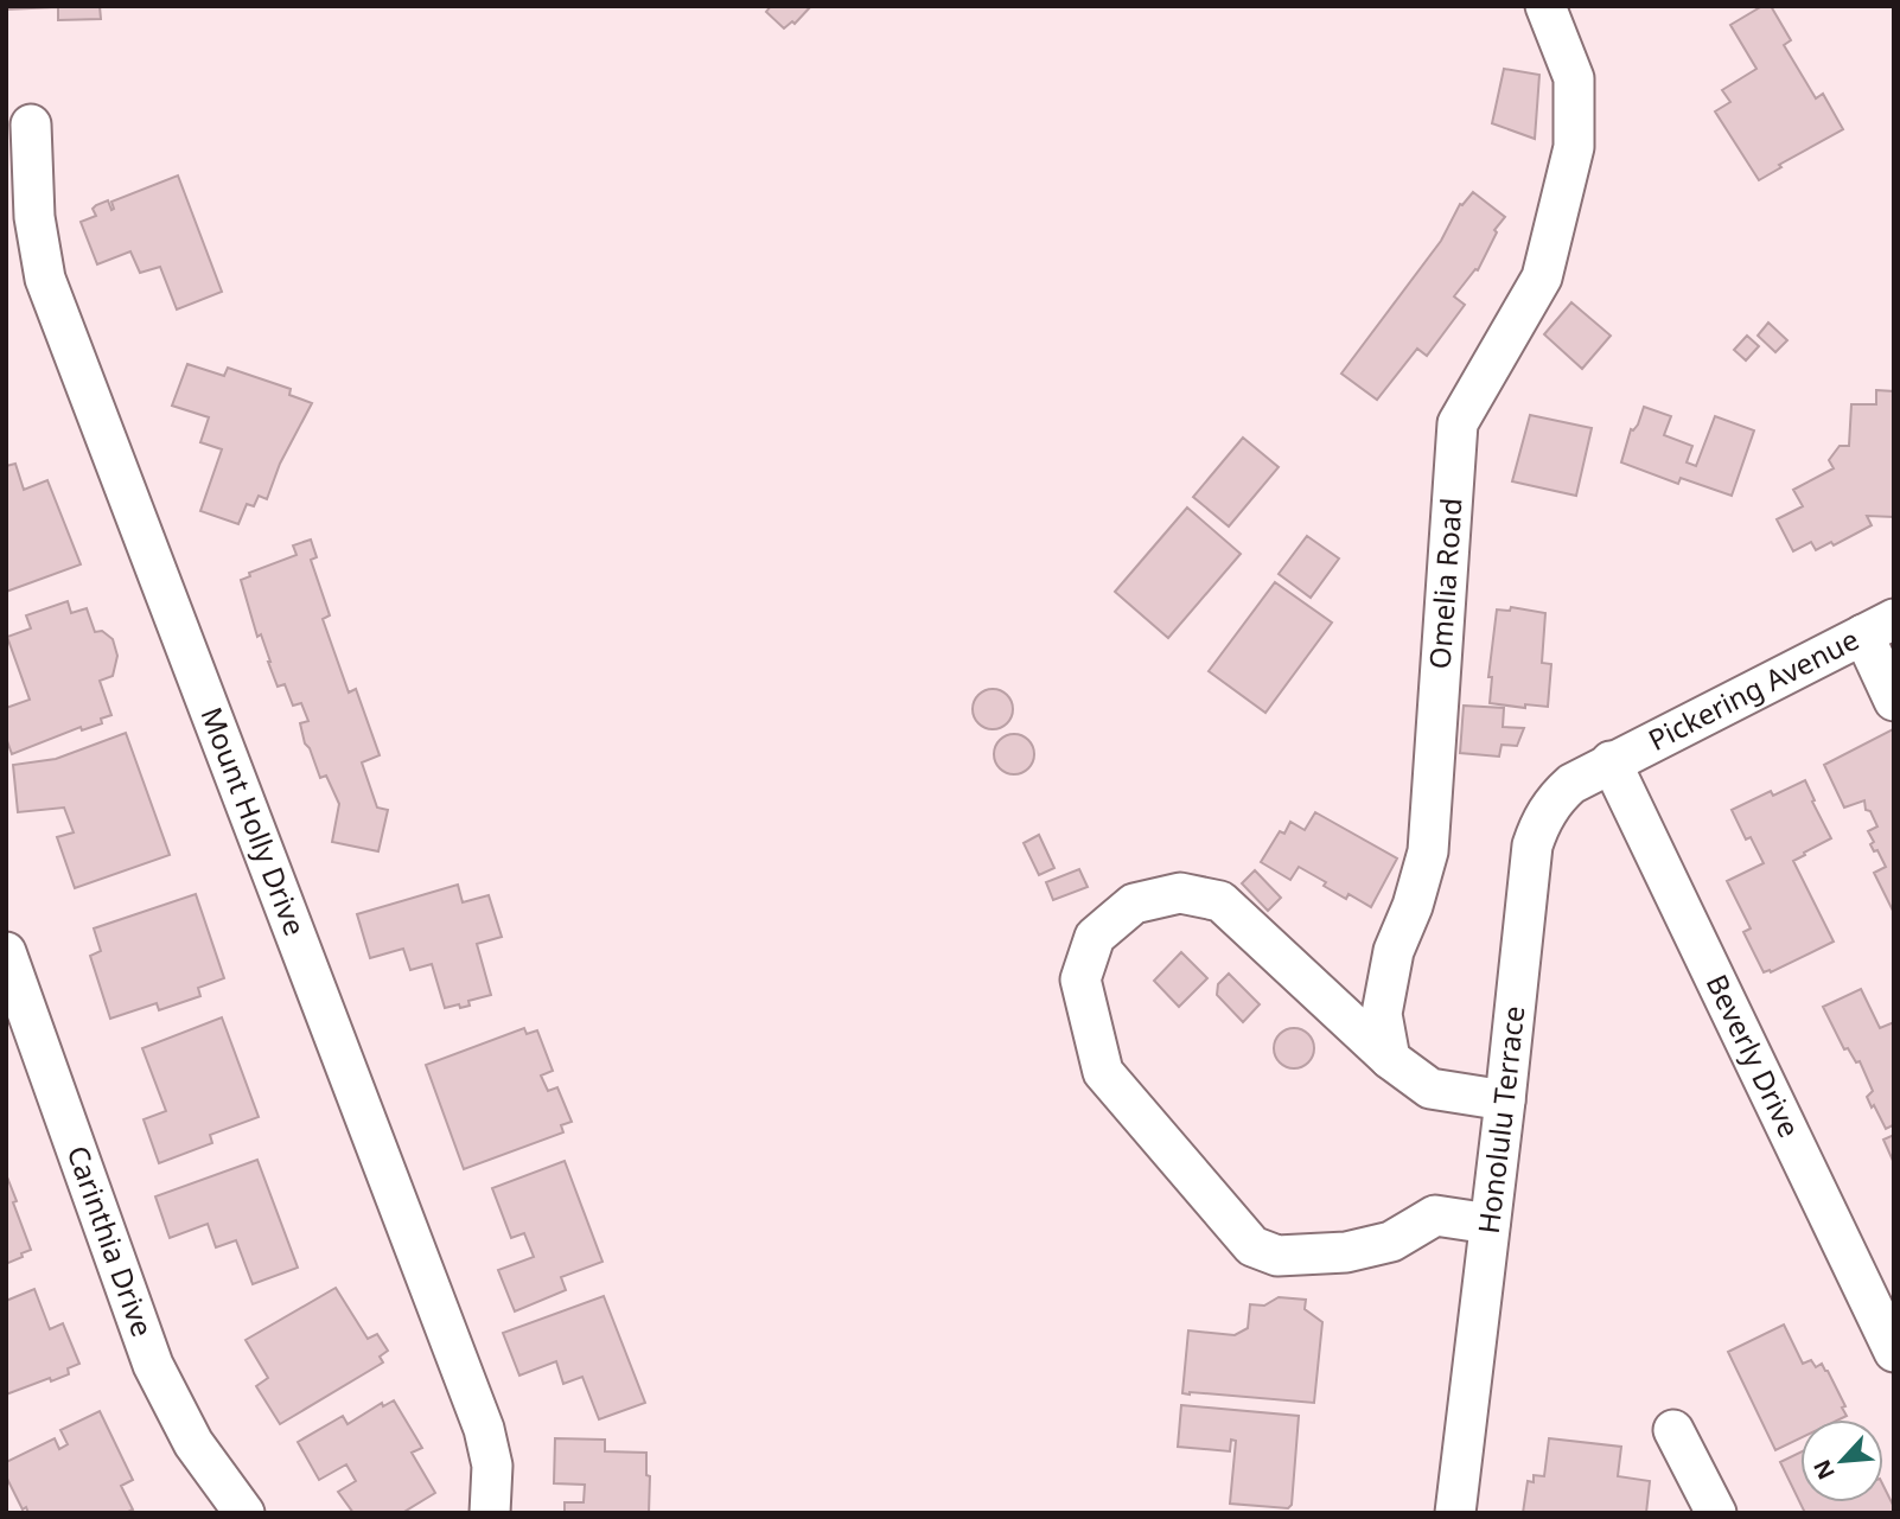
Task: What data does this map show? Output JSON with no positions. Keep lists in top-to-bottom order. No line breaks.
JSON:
{"streets":{"street":["Omelia Road","Pickering Avenue","Mount Holly Drive","Beverly Drive","Honolulu Terrace","Carinthia Drive"]},"crossings":[["Pickering Avenue","Beverly Drive"],["Pickering Avenue","Honolulu Terrace"],["Beverly Drive","Honolulu Terrace"]],"north":"bottom left"}
